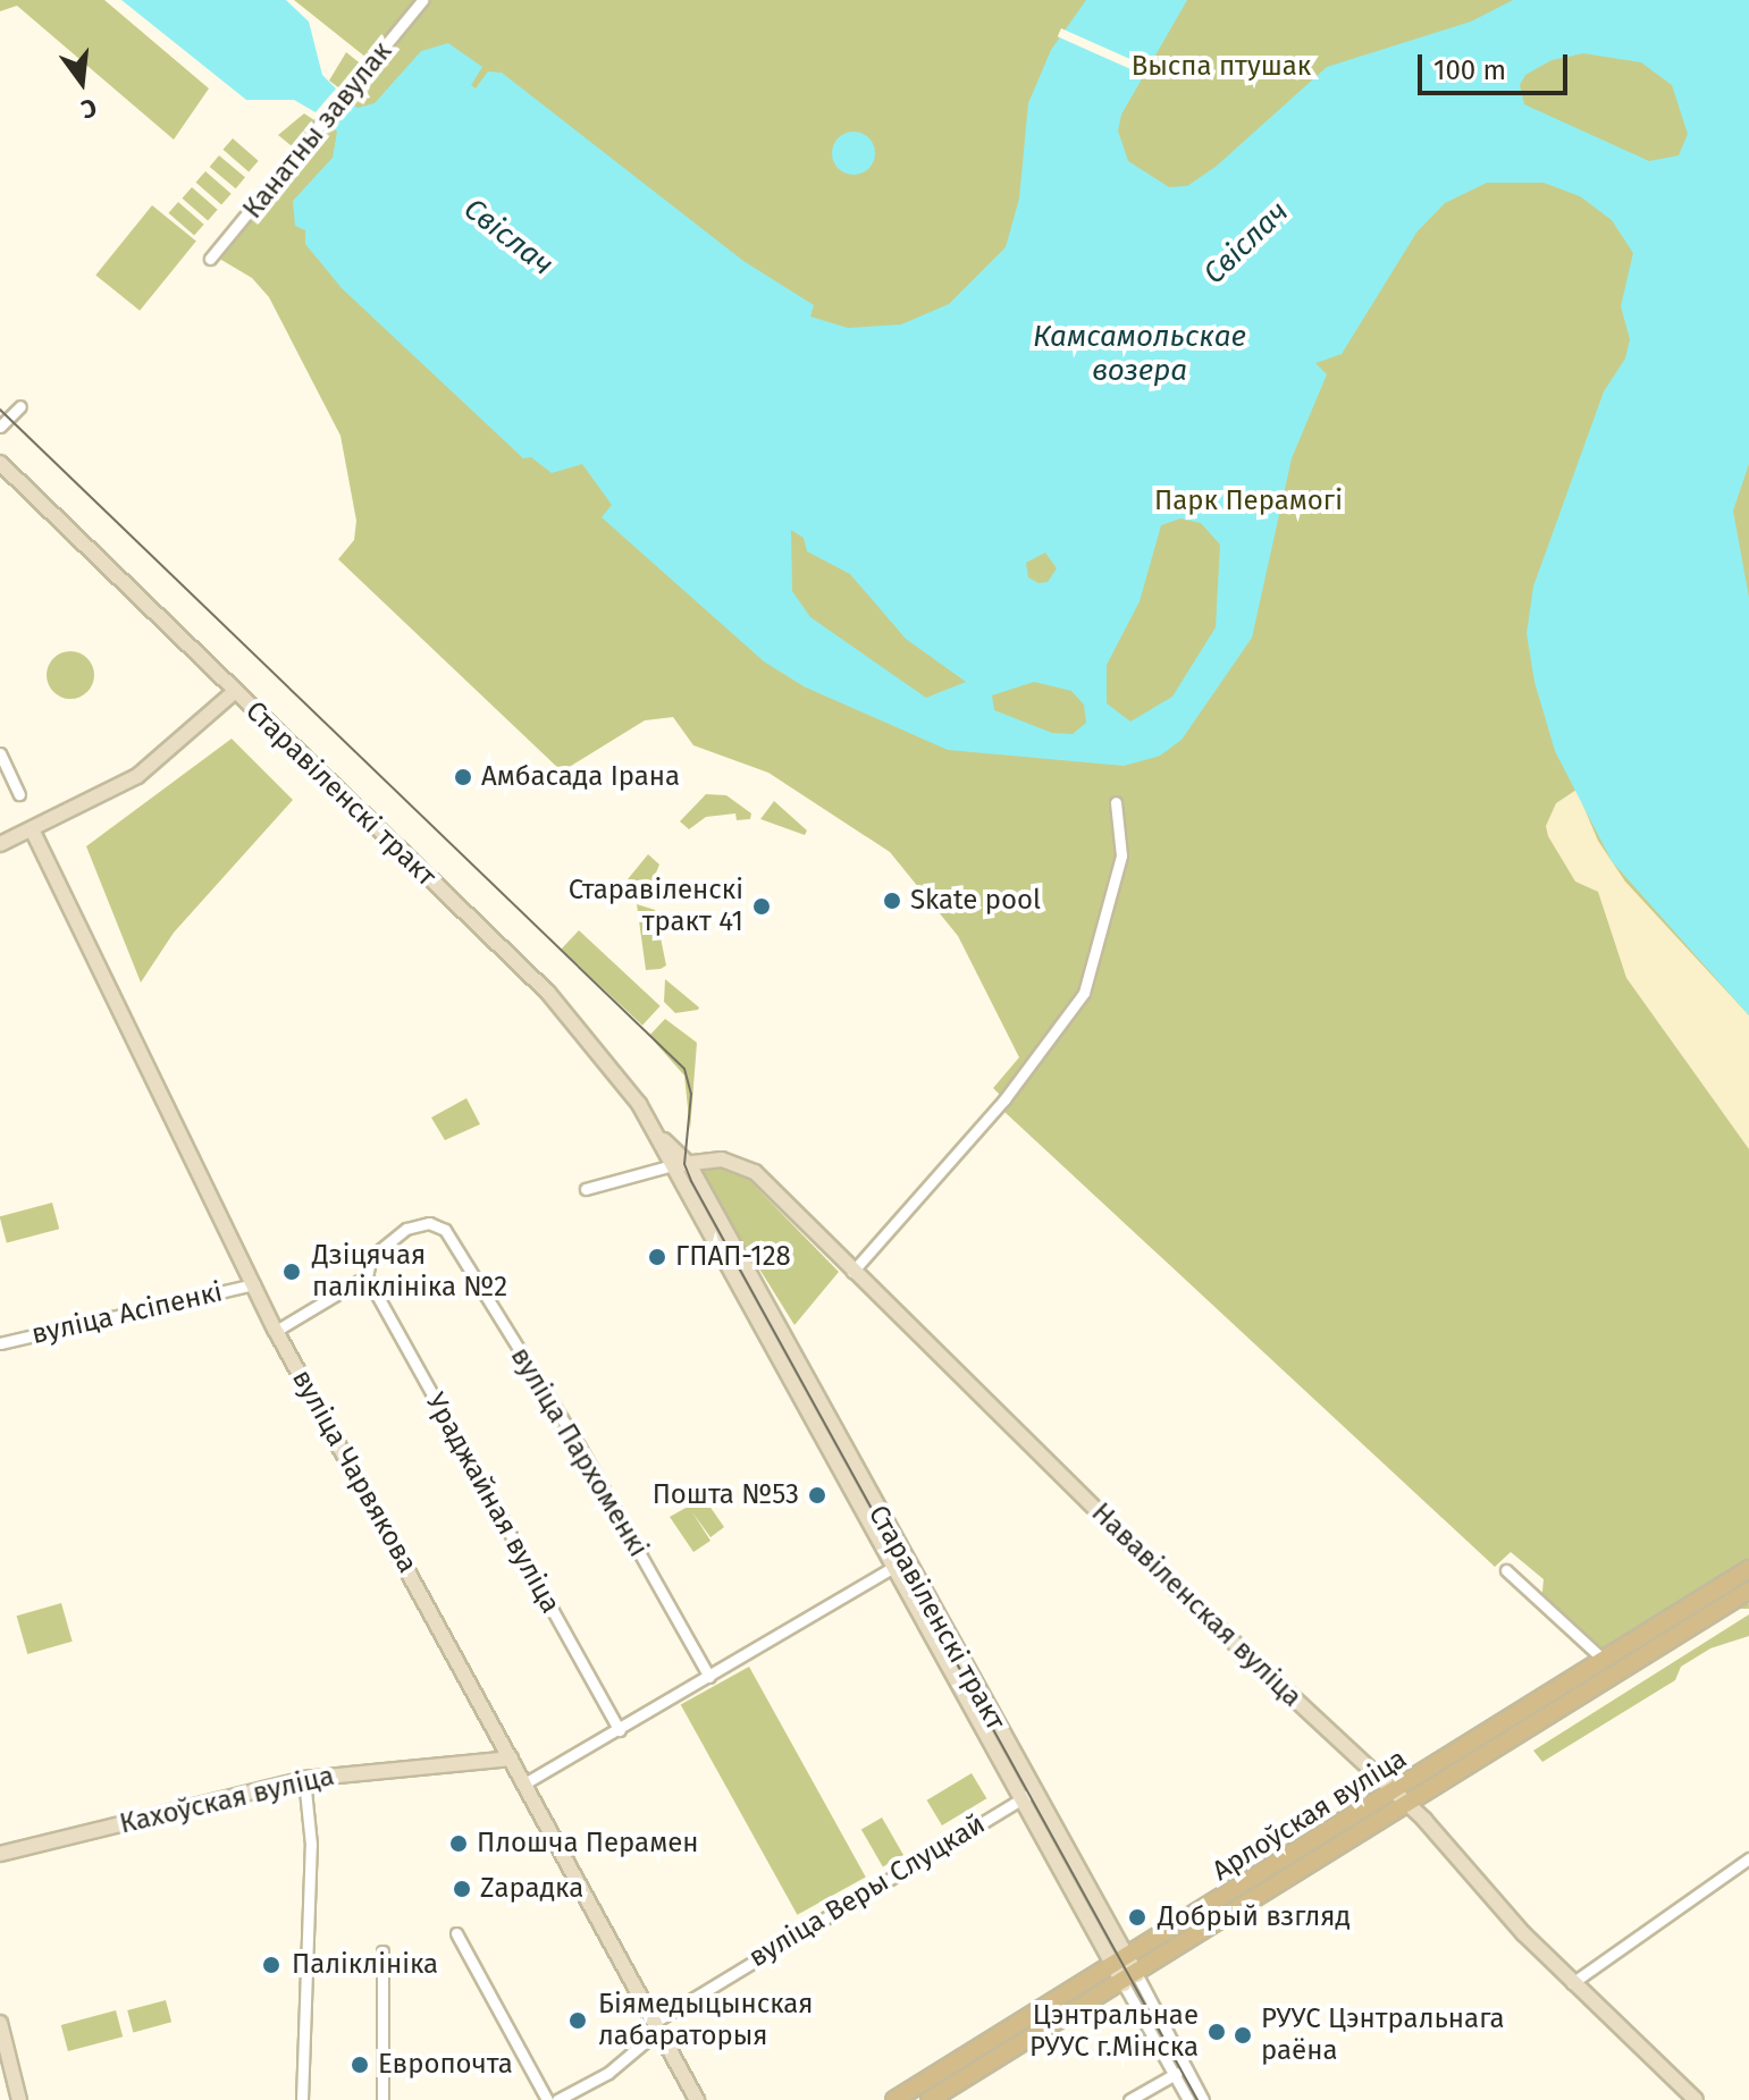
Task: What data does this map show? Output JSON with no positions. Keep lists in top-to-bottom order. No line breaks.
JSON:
{"streets":{"main road":["Старавіленскі тракт","вуліца Чарвякова","Нававіленская вуліца","Кахоўская вуліца","Арлоўская вуліца"],"street":["Канатны завулак","вуліца Асіпенкі","вуліца Пархоменкі","Ураджайная вуліца","вуліца Веры Слуцкай"]},"crossings":[["Старавіленскі тракт","Нававіленская вуліца"],["Старавіленскі тракт","Арлоўская вуліца"],["Старавіленскі тракт","вуліца Веры Слуцкай"],["вуліца Асіпенкі","вуліца Чарвякова"],["вуліца Пархоменкі","Ураджайная вуліца"],["вуліца Чарвякова","Кахоўская вуліца"],["вуліца Чарвякова","вуліца Веры Слуцкай"],["Нававіленская вуліца","Арлоўская вуліца"]],"water":["Свіслач","Камсамольскае возера"],"parks":["Выспа птушак","Парк Перамогі"],"places":["Амбасада Ірана","Skate pool","Старавіленскі тракт 41","ГПАП-128","Дзіцячая паліклініка №2","Пошта №53","Плошча Перамен","Zарадка","Добрый взгляд","Паліклініка","Біямедыцынская лабараторыя","Цэнтральнае РУУС г.Мінска","РУУС Цэнтральнага раёна","Европочта"],"scale_bar":"100 m","north":"bottom"}
